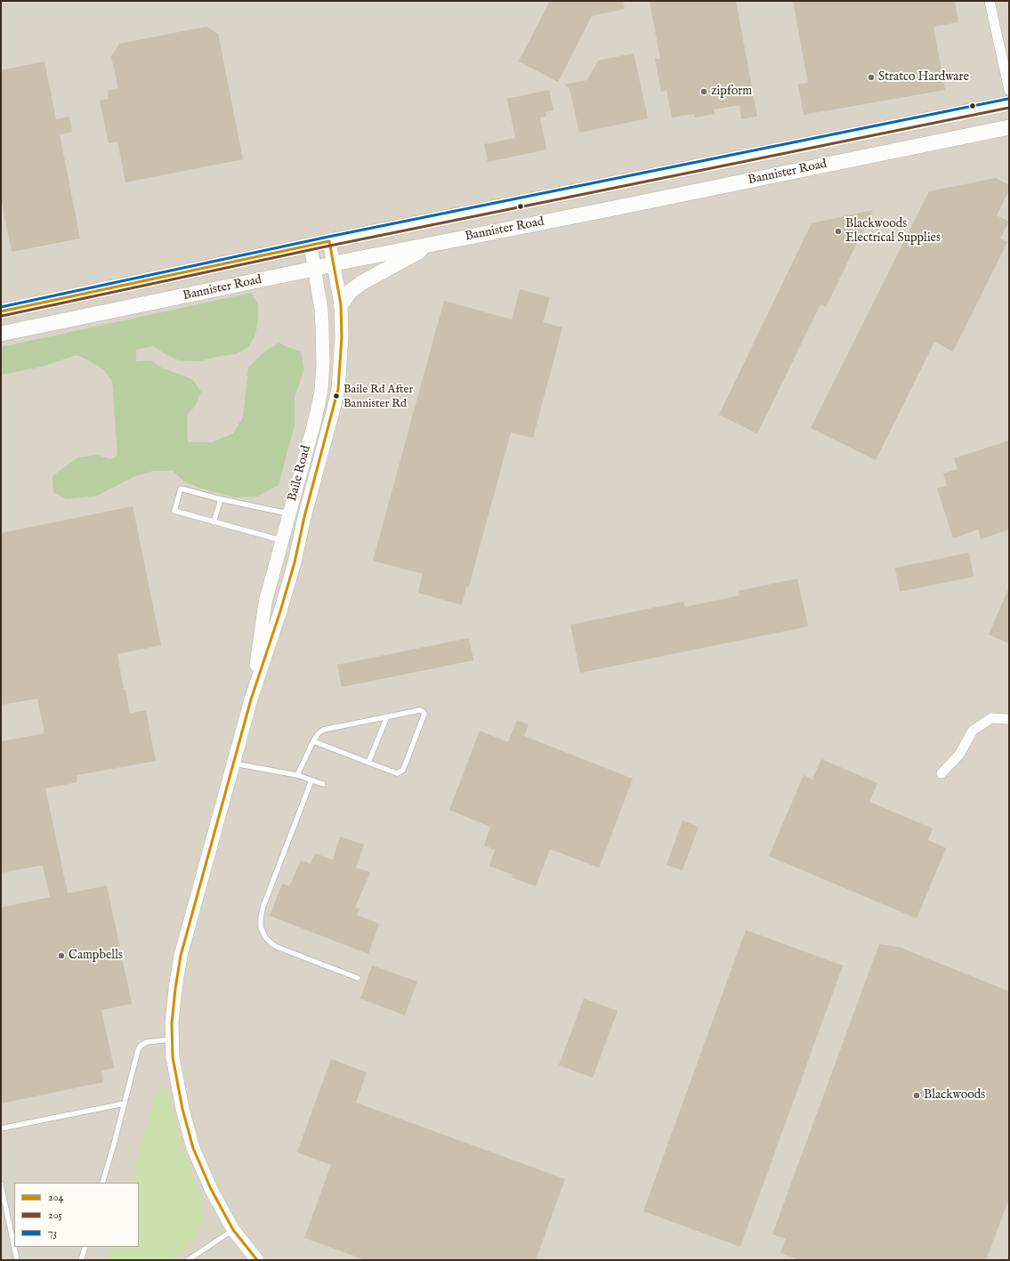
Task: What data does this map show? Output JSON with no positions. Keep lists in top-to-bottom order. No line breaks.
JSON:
{"streets":{"main road":["Bannister Road"],"street":["Baile Road"]},"crossings":[["Bannister Road","Baile Road"]],"places":["Stratco Hardware","zipform","Blackwoods Electrical Supplies","Baile Rd After Bannister Rd","Campbells","Blackwoods"],"lines":["transit line 73","transit line 205","transit line 204"],"legend":["204","205","73"]}
